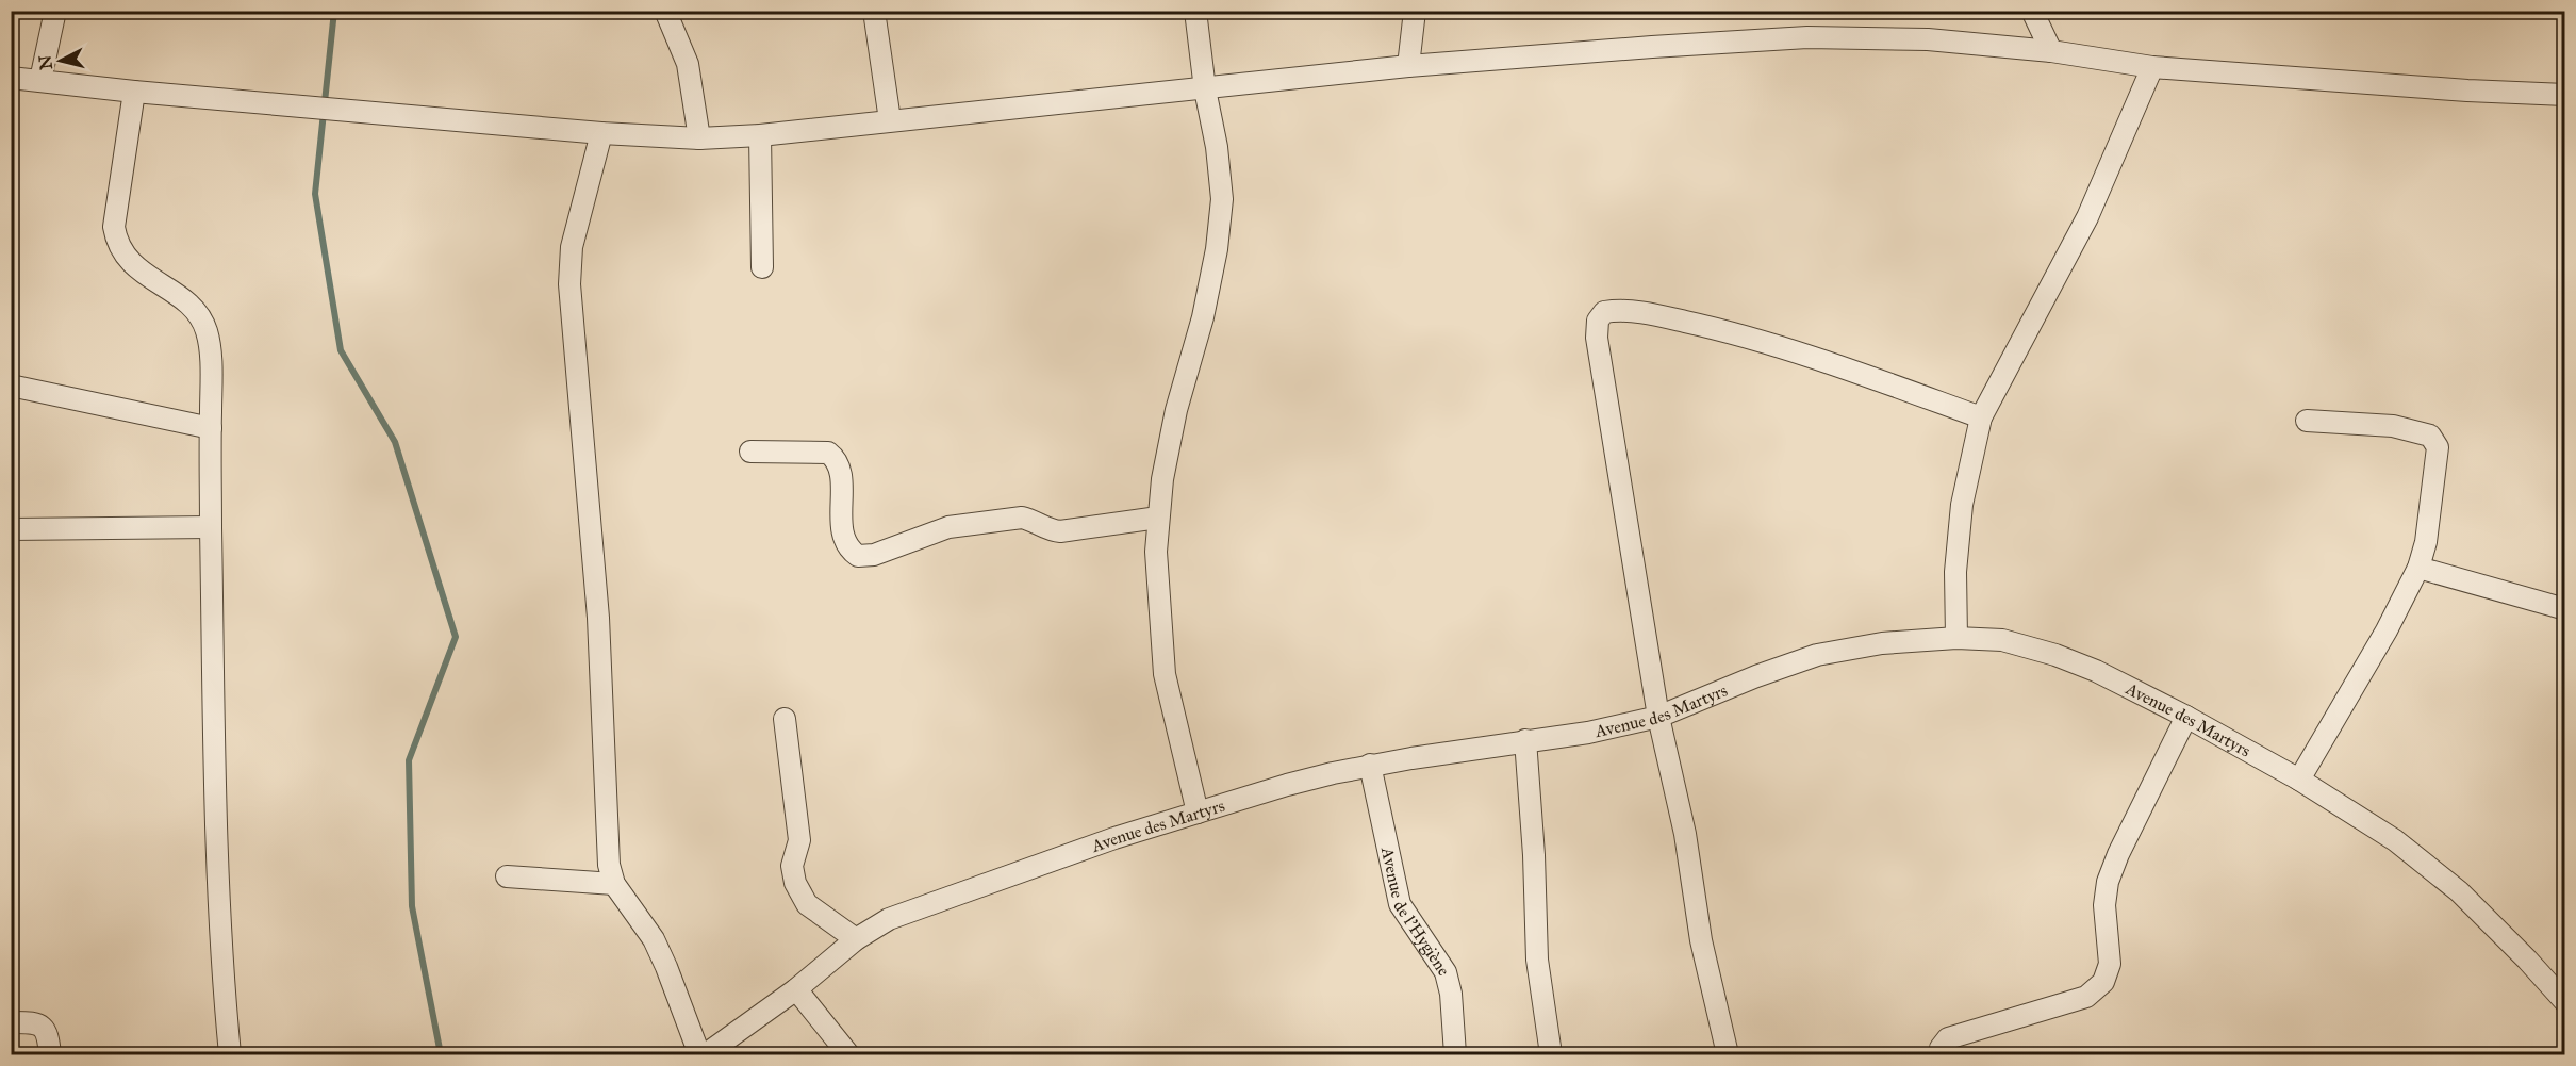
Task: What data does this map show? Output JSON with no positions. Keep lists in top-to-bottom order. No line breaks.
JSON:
{"streets":{"street":["Avenue des Martyrs","Avenue de l'Hygiène"]},"crossings":[["Avenue des Martyrs","Avenue de l'Hygiène"]],"north":"left"}
